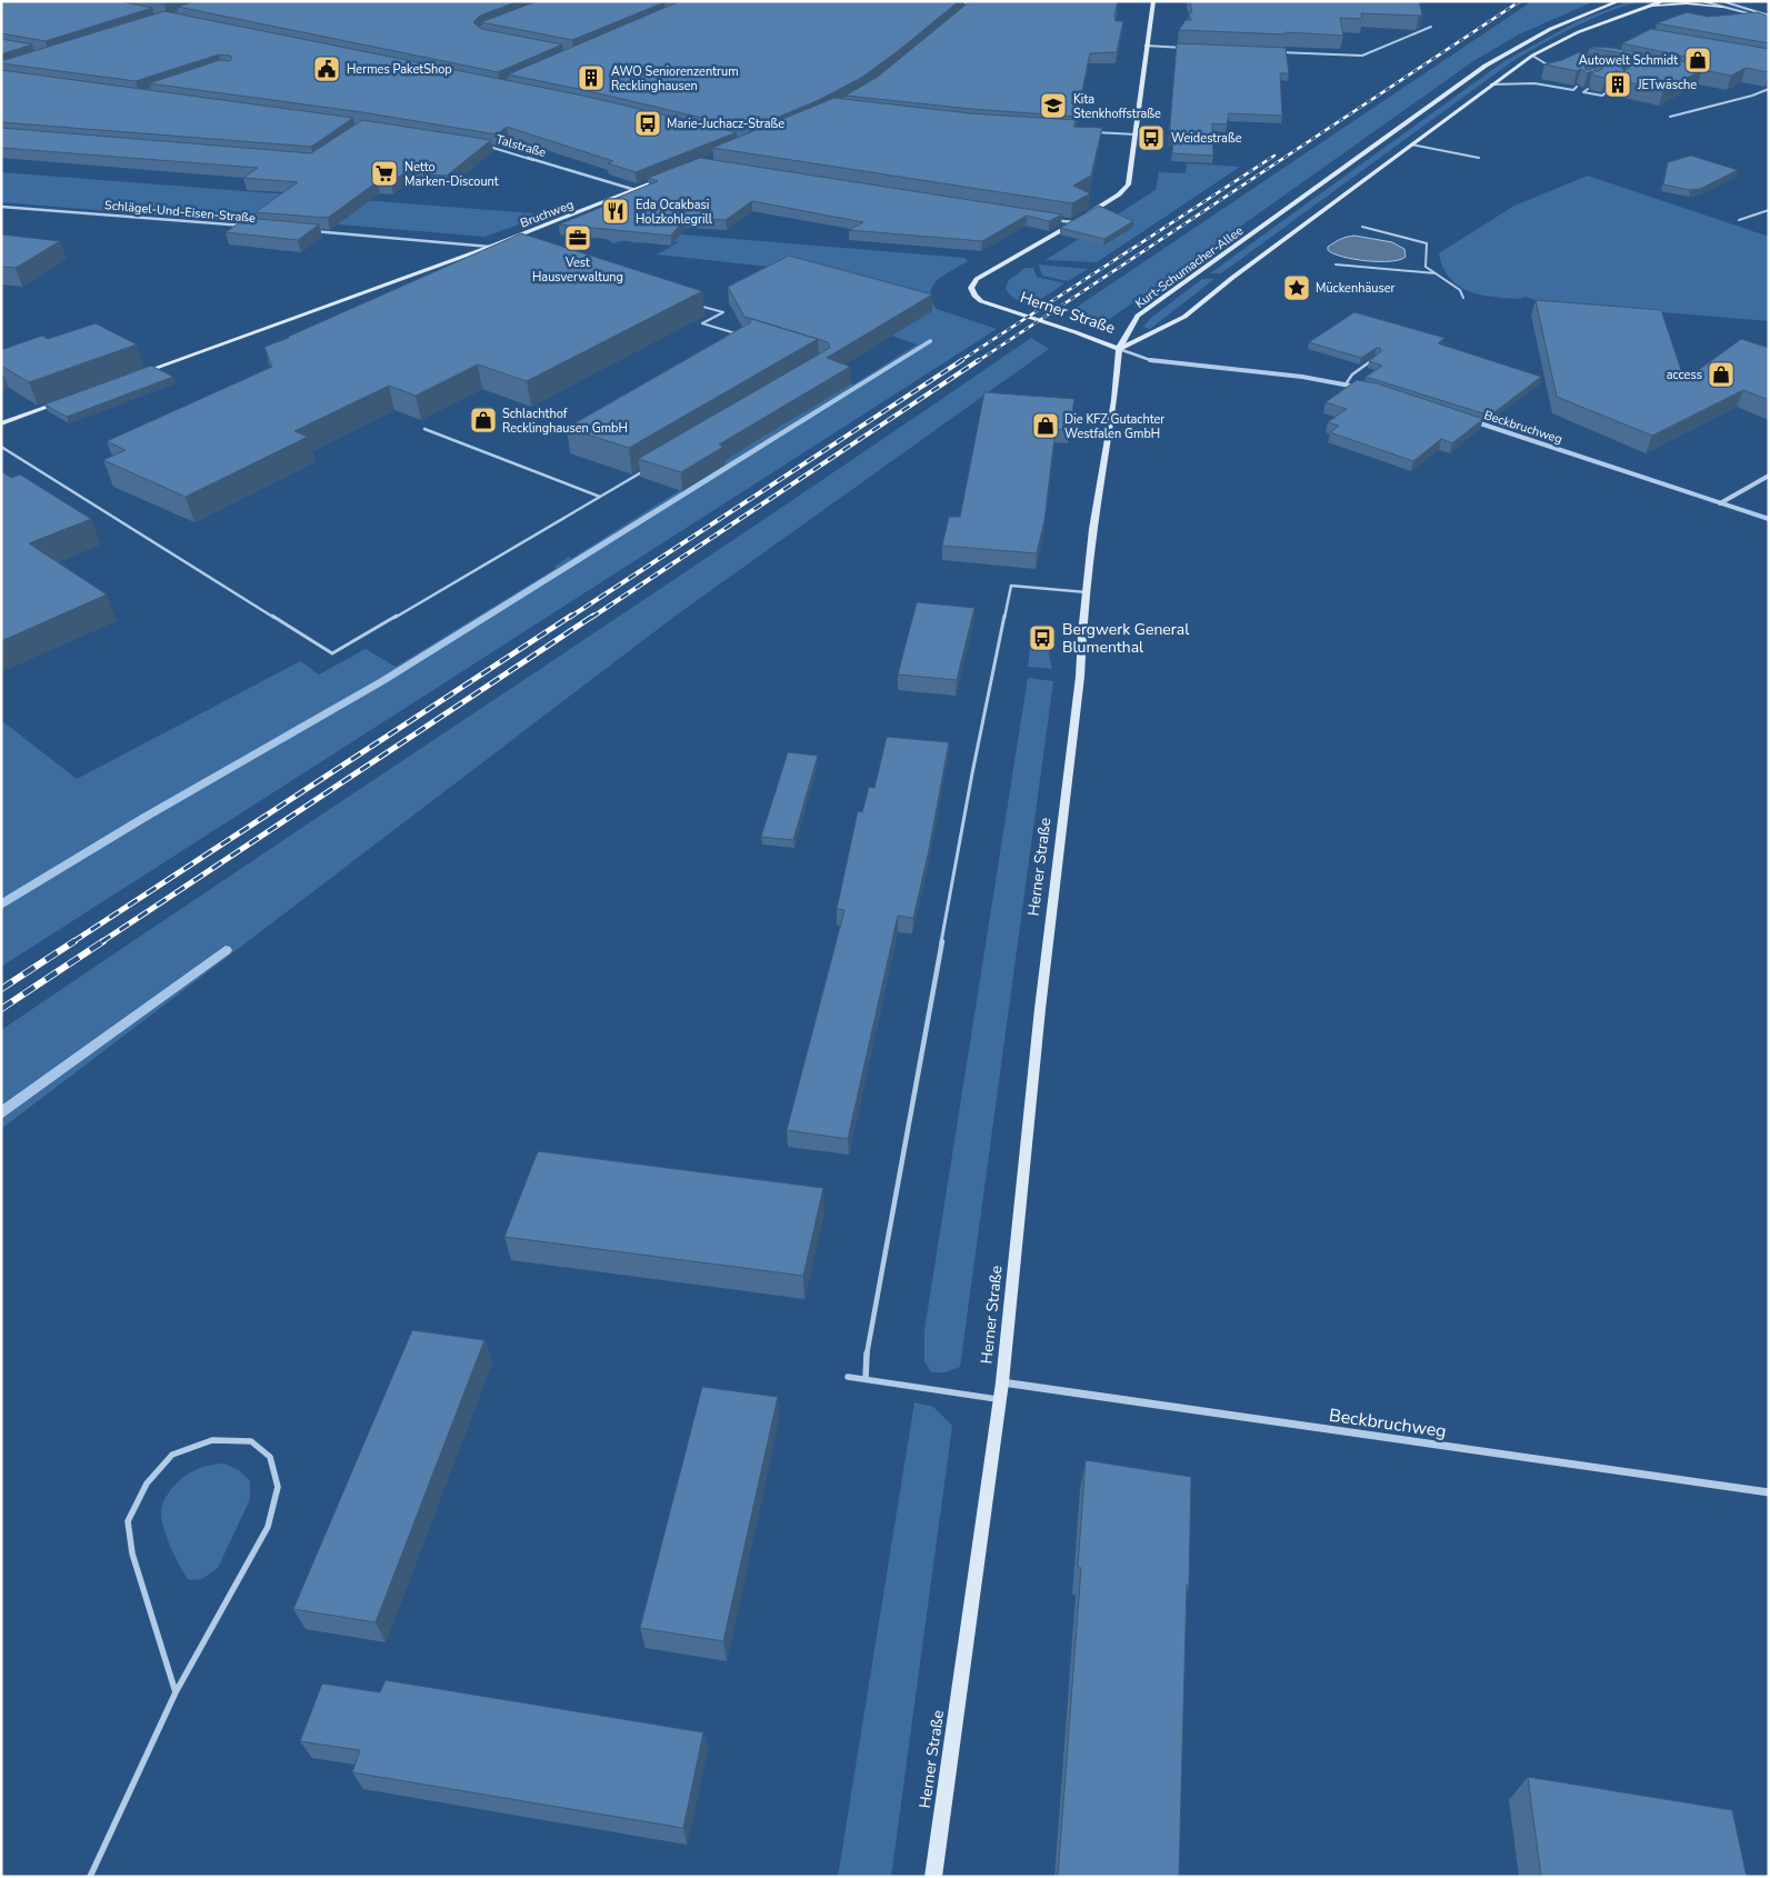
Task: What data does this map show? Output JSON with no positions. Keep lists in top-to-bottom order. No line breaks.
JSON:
{"streets":{"main road":["Bruchweg","Kurt-Schumacher-Allee","Herner Straße"],"street":["Talstraße","Schlägel-Und-Eisen-Straße","Beckbruchweg"]},"crossings":[["Talstraße","Bruchweg"],["Kurt-Schumacher-Allee","Herner Straße"],["Herner Straße","Beckbruchweg"]],"places":{"shop":["Autowelt Schmidt","access","Schlachthof Recklinghausen GmbH","Die KFZ Gutachter Westfalen GmbH"],"public building":["Hermes PaketShop"],"building":["AWO Seniorenzentrum Recklinghausen","JETwäsche"],"school or university":["Kita Stenkhoffstraße"],"bus stop":["Marie-Juchacz-Straße","Weidestraße","Bergwerk General Blumenthal"],"supermarket":["Netto Marken-Discount"],"restaurant":["Eda Ocakbasi Holzkohlegrill"],"office":["Vest Hausverwaltung"],"place":["Mückenhäuser"]}}
